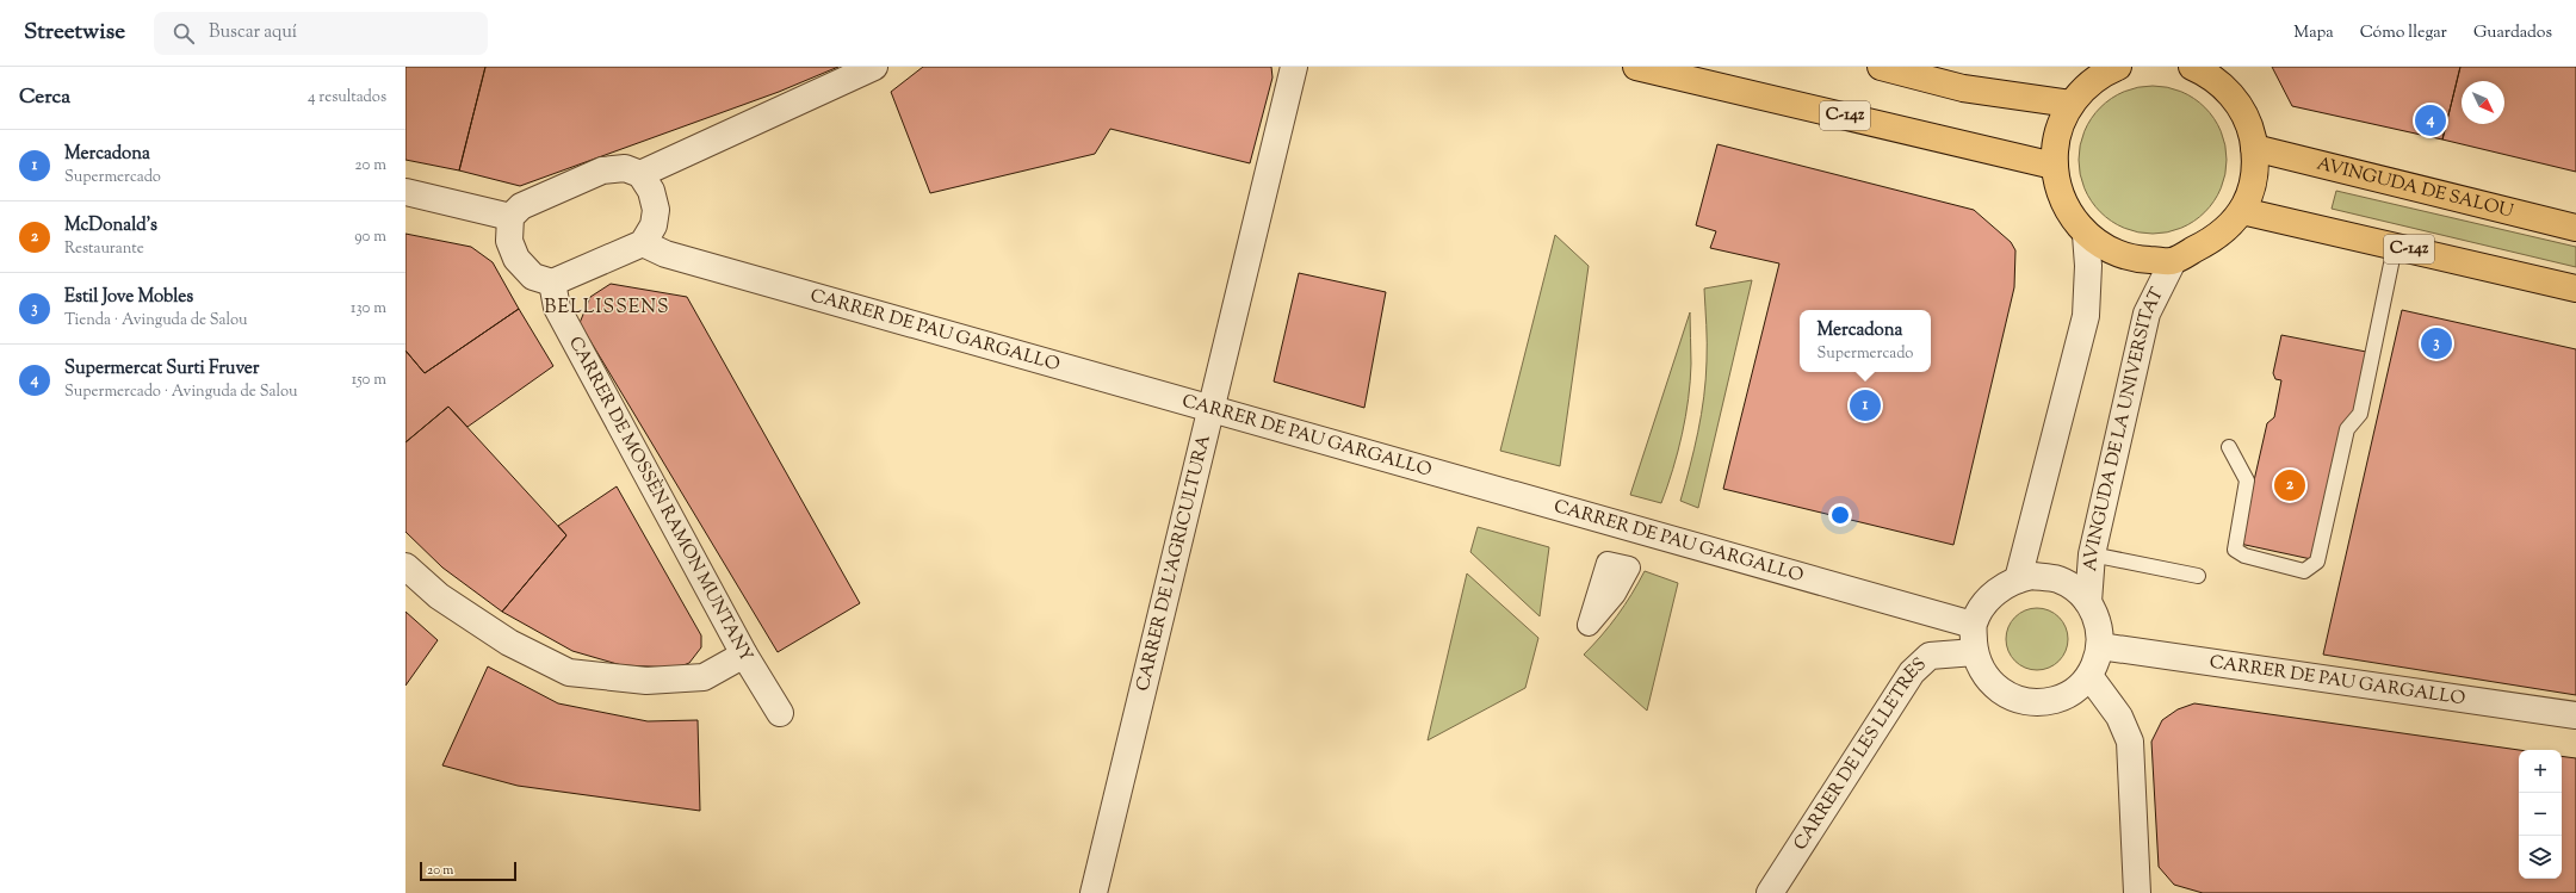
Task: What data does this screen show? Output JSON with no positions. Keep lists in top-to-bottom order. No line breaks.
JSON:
{"streets":{"main road":["C-14z","AVINGUDA DE SALOU"],"street":["CARRER DE PAU GARGALLO","AVINGUDA DE LA UNIVERSITAT","CARRER DE MOSSÈN RAMON MUNTANY","CARRER DE L'AGRICULTURA","CARRER DE LES LLETRES"]},"crossings":[["CARRER DE PAU GARGALLO","AVINGUDA DE LA UNIVERSITAT"],["CARRER DE PAU GARGALLO","CARRER DE L'AGRICULTURA"],["CARRER DE PAU GARGALLO","CARRER DE LES LLETRES"],["AVINGUDA DE LA UNIVERSITAT","CARRER DE LES LLETRES"]],"districts":["BELLISSENS"],"scale_bar":"20 m","north":"bottom right","page":{"header":"Streetwise","search":"Buscar aquí","nav":["Mapa","Cómo llegar","Guardados"],"heading":["Cerca","4 resultados"],"pins":["4","3","1","2"],"list":[{"mark":"1","name":"Mercadona","note":"Supermercado","value":"20 m"},{"mark":"2","name":"McDonald's","note":"Restaurante","value":"90 m"},{"mark":"3","name":"Estil Jove Mobles","note":"Tienda · Avinguda de Salou","value":"130 m"},{"mark":"4","name":"Supermercat Surti Fruver","note":"Supermercado · Avinguda de Salou","value":"150 m"}],"popup":["Mercadona","Supermercado"],"map_buttons":["+","−"],"scale":"20 m"}}
